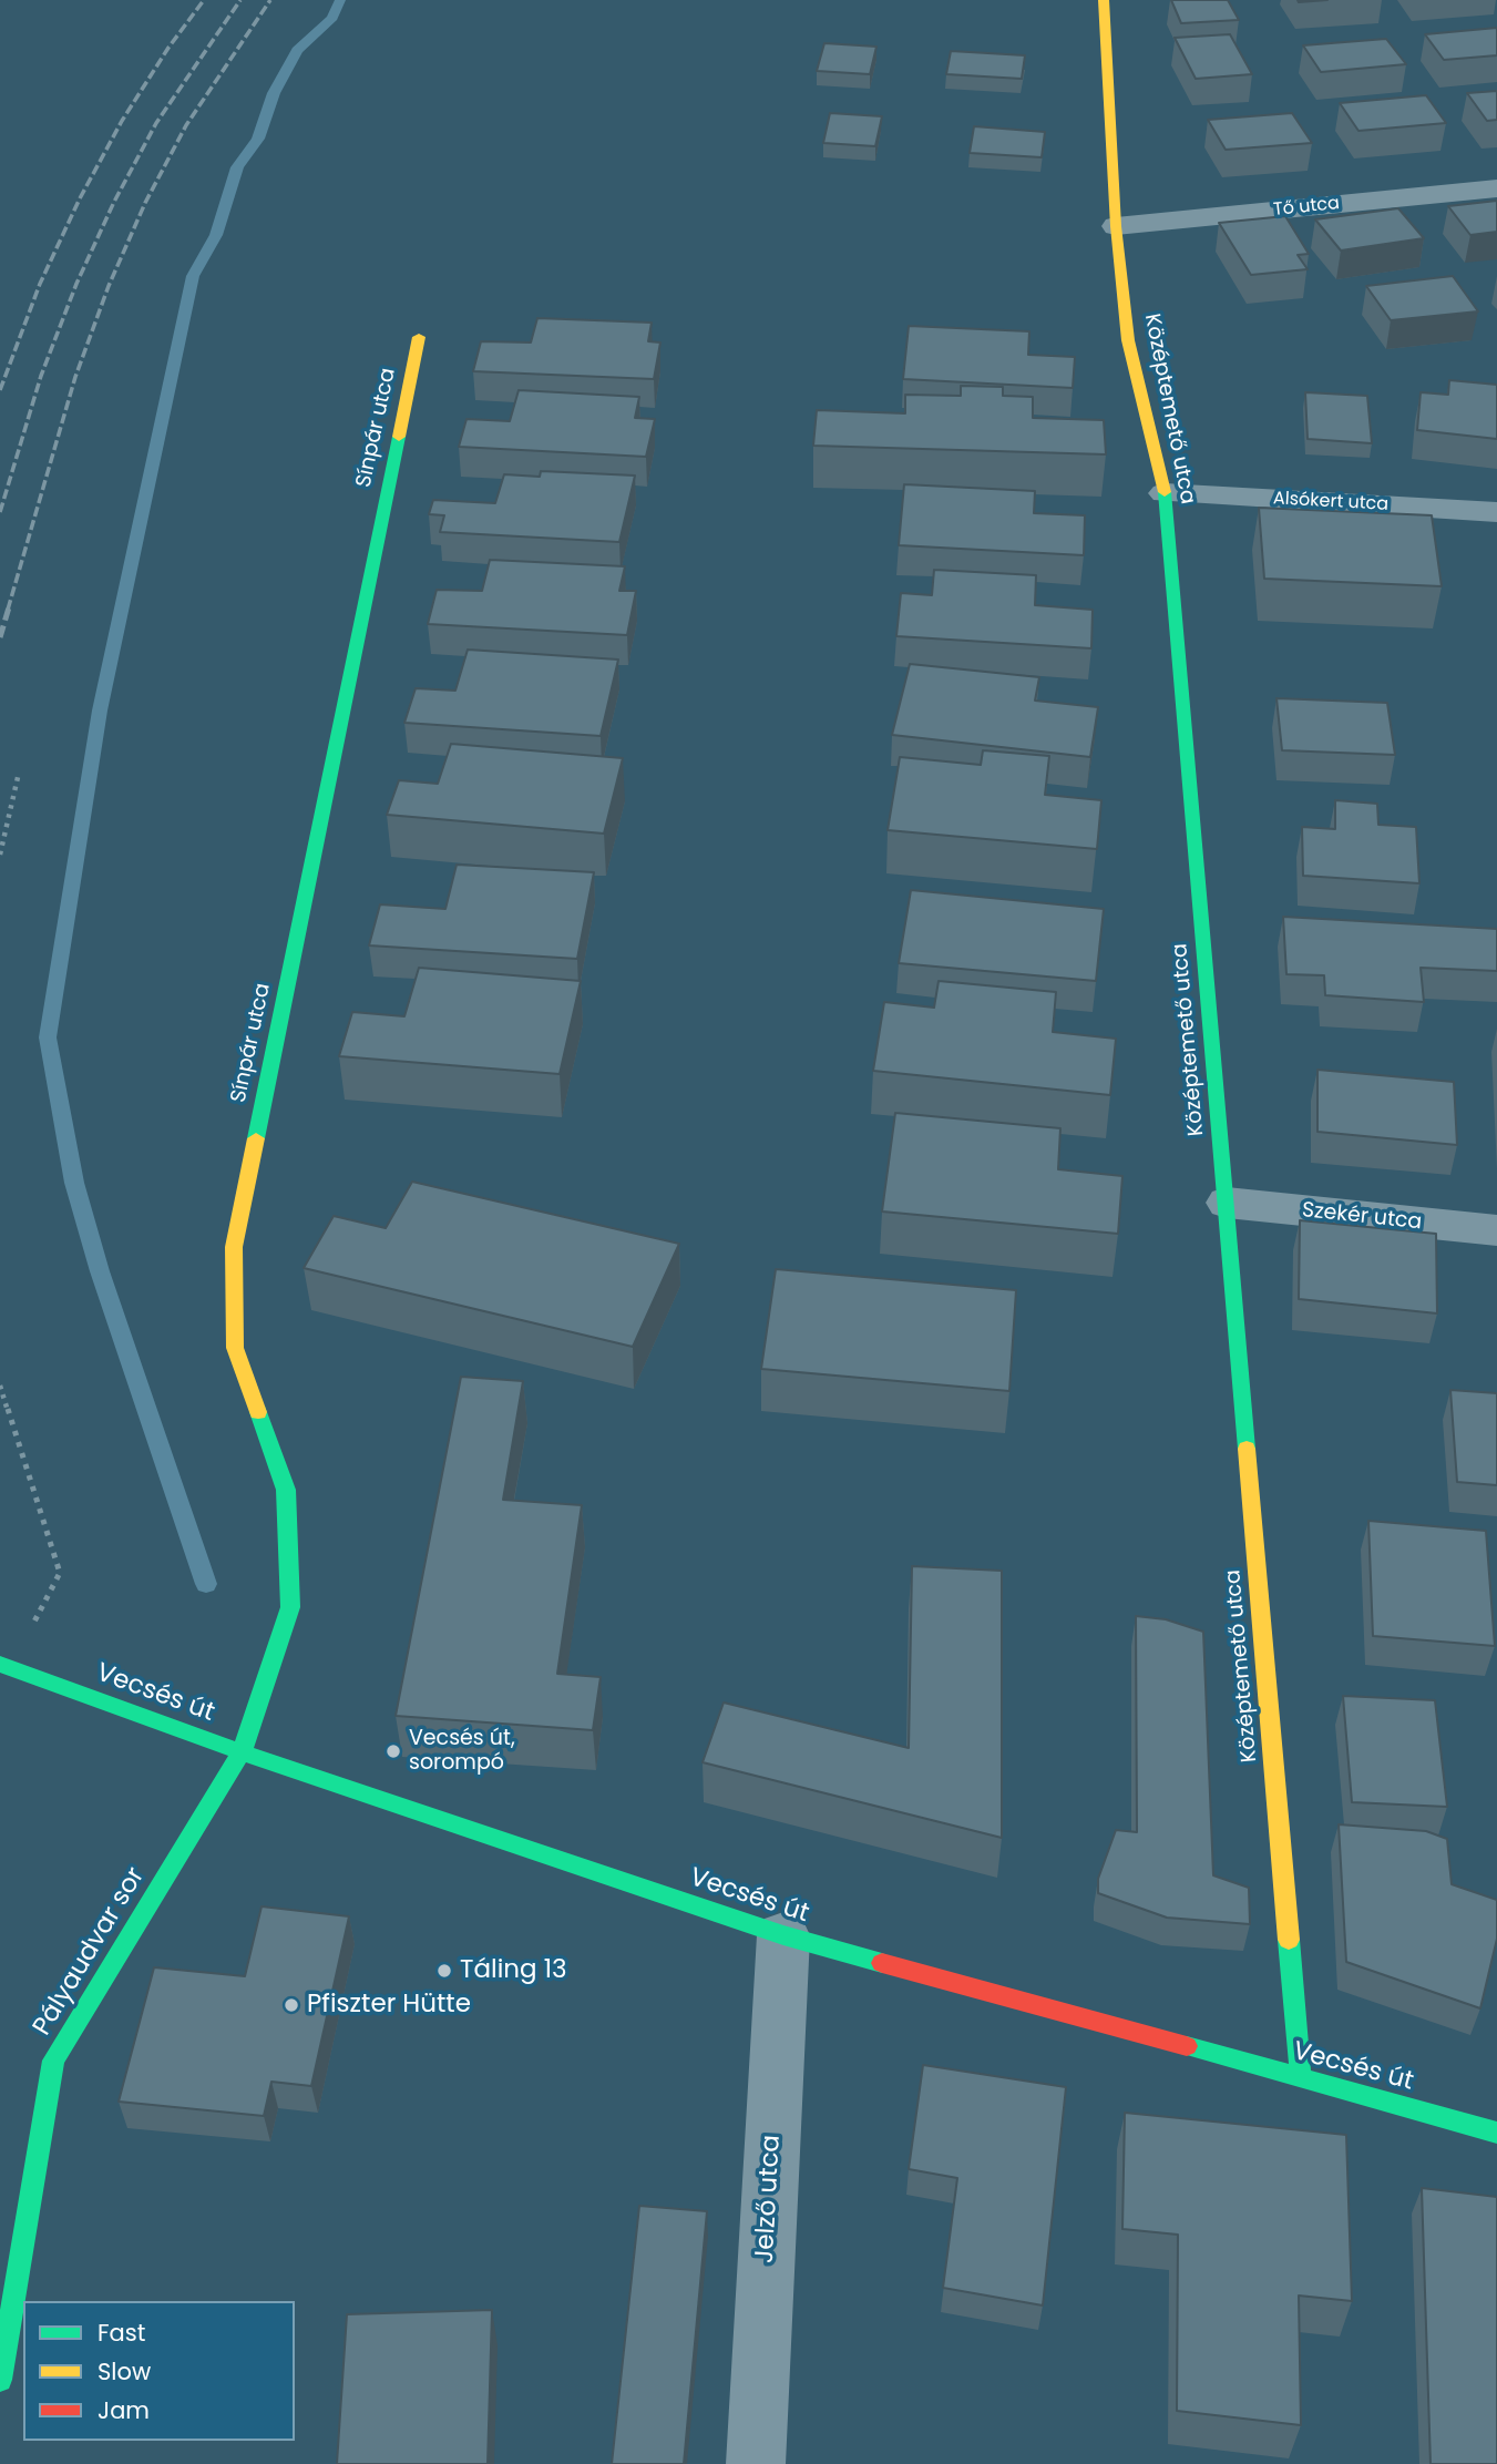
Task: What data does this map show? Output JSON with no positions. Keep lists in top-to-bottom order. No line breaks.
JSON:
{"streets":{"street":["Tő utca","Középtemető utca","Sínpár utca","Alsókert utca","Szekér utca","Vecsés út","Pályaudvar sor","Jelző utca"]},"crossings":[["Tő utca","Középtemető utca"],["Középtemető utca","Alsókert utca"],["Középtemető utca","Szekér utca"],["Középtemető utca","Vecsés út"],["Sínpár utca","Vecsés út"],["Sínpár utca","Pályaudvar sor"],["Vecsés út","Pályaudvar sor"],["Vecsés út","Jelző utca"]],"places":["Vecsés út, sorompó","Táling 13","Pfiszter Hütte"],"legend":["Fast","Slow","Jam"]}
